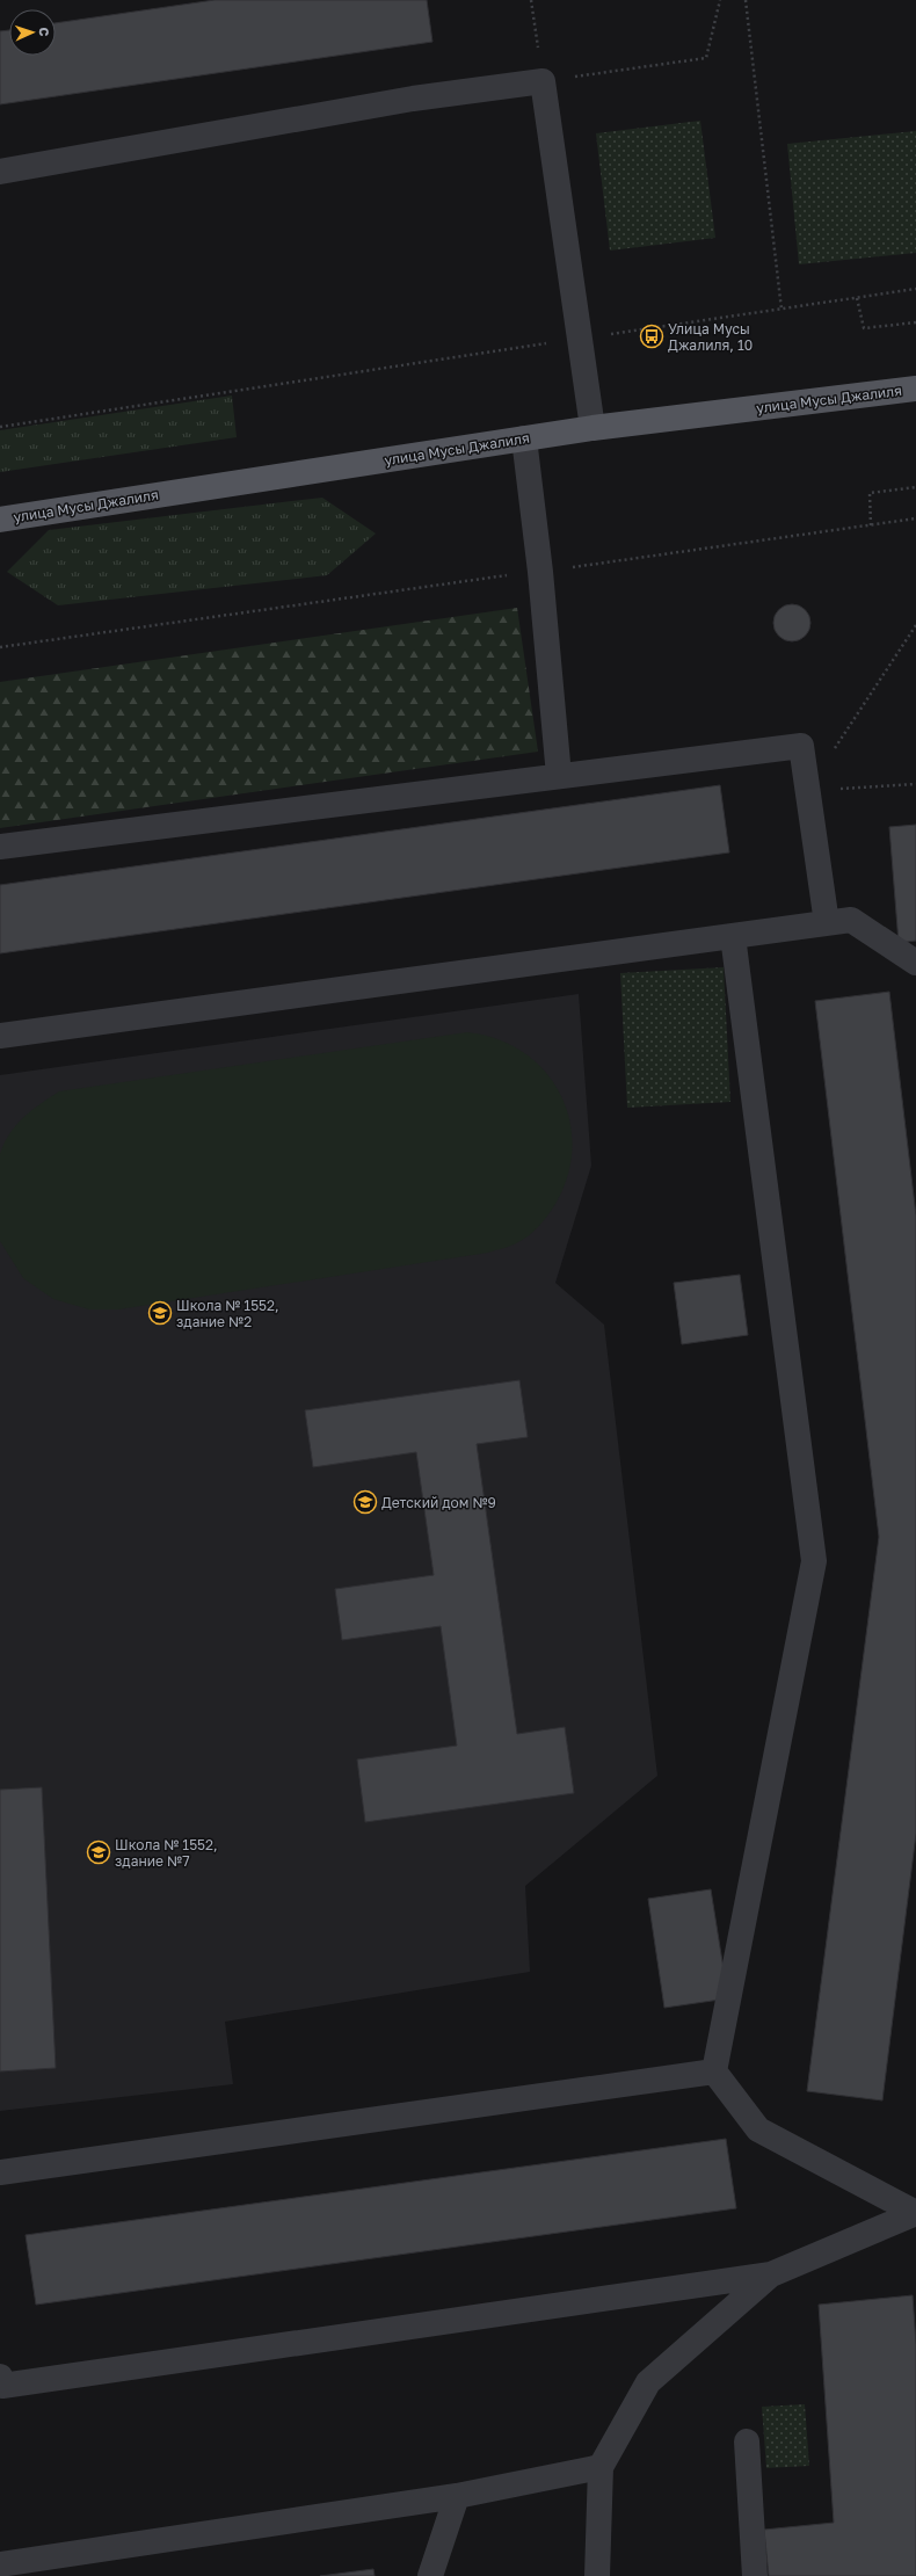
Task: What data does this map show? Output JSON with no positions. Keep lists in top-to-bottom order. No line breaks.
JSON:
{"streets":{"main road":["улица Мусы Джалиля"]},"places":{"bus stop":["Улица Мусы Джалиля, 10"],"school or university":["Школа № 1552, здание №2","Детский дом №9","Школа № 1552, здание №7"]},"north":"right"}
